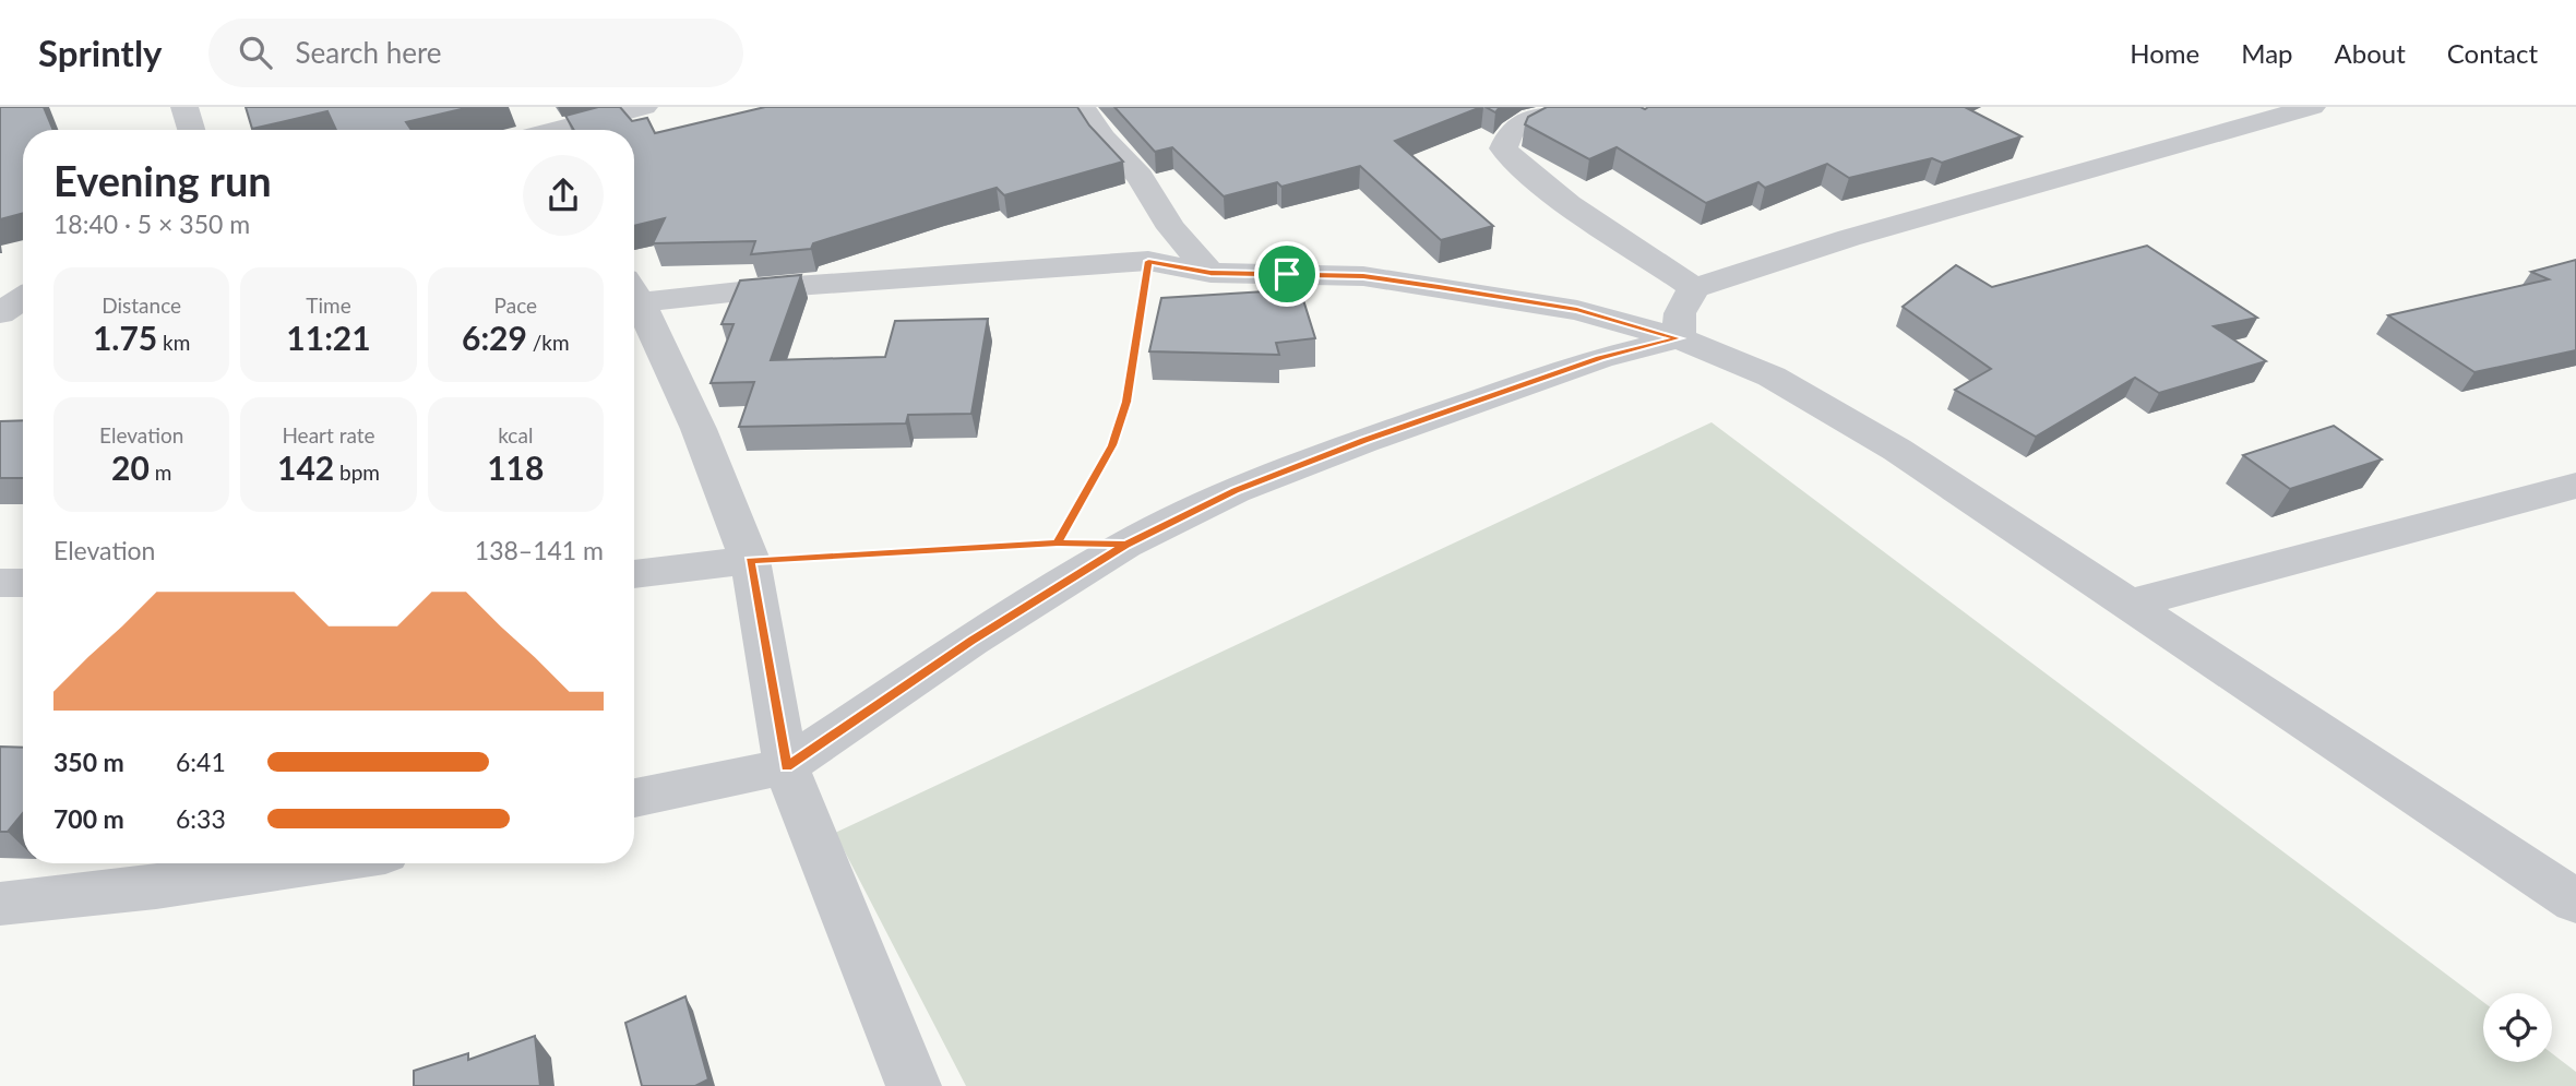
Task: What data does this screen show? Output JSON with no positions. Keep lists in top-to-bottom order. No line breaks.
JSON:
{"page":{"header":"Sprintly","search":"Search here","nav":["Home","Map","About","Contact"],"heading":["Evening run","18:40 · 5 × 350 m"],"stats":[["Distance","1.75 km"],["Time","11:21"],["Pace","6:29 /km"],["Elevation","20 m"],["Heart rate","142 bpm"],["kcal","118"]],"chart":["Elevation","138–141 m"],"list":[{"name":"350 m","note":"6:41"},{"name":"700 m","note":"6:33"}]}}
